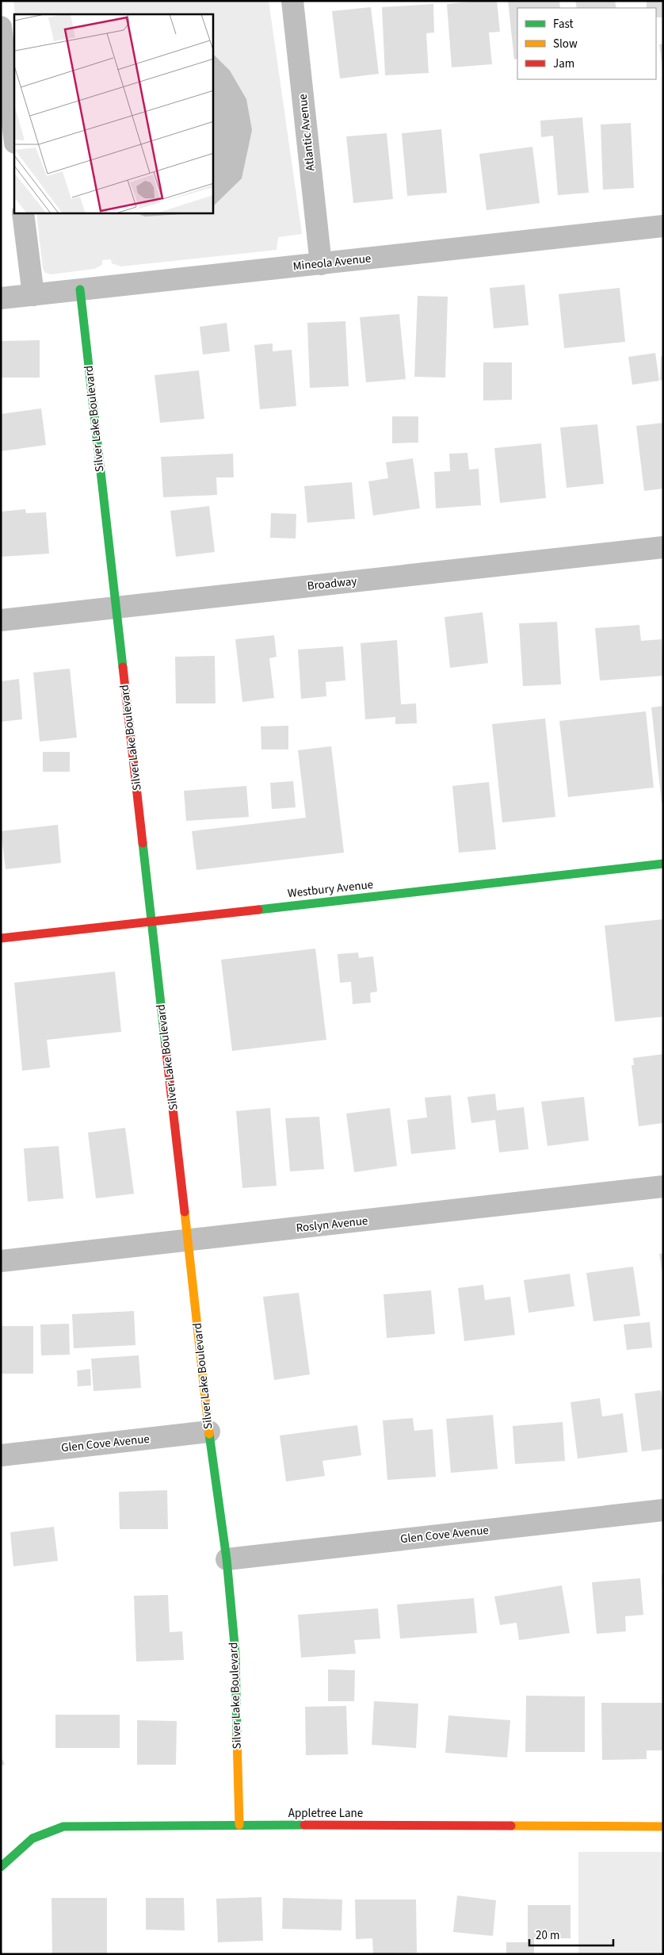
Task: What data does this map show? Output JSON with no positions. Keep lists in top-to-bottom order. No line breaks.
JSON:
{"streets":{"street":["Atlantic Avenue","Mineola Avenue","Silver Lake Boulevard","Broadway","Westbury Avenue","Roslyn Avenue","Glen Cove Avenue","Appletree Lane"]},"crossings":[["Atlantic Avenue","Mineola Avenue"],["Mineola Avenue","Silver Lake Boulevard"],["Silver Lake Boulevard","Broadway"],["Silver Lake Boulevard","Westbury Avenue"],["Silver Lake Boulevard","Roslyn Avenue"],["Silver Lake Boulevard","Glen Cove Avenue"],["Silver Lake Boulevard","Appletree Lane"]],"legend":["Fast","Slow","Jam"],"scale_bar":"20 m"}
